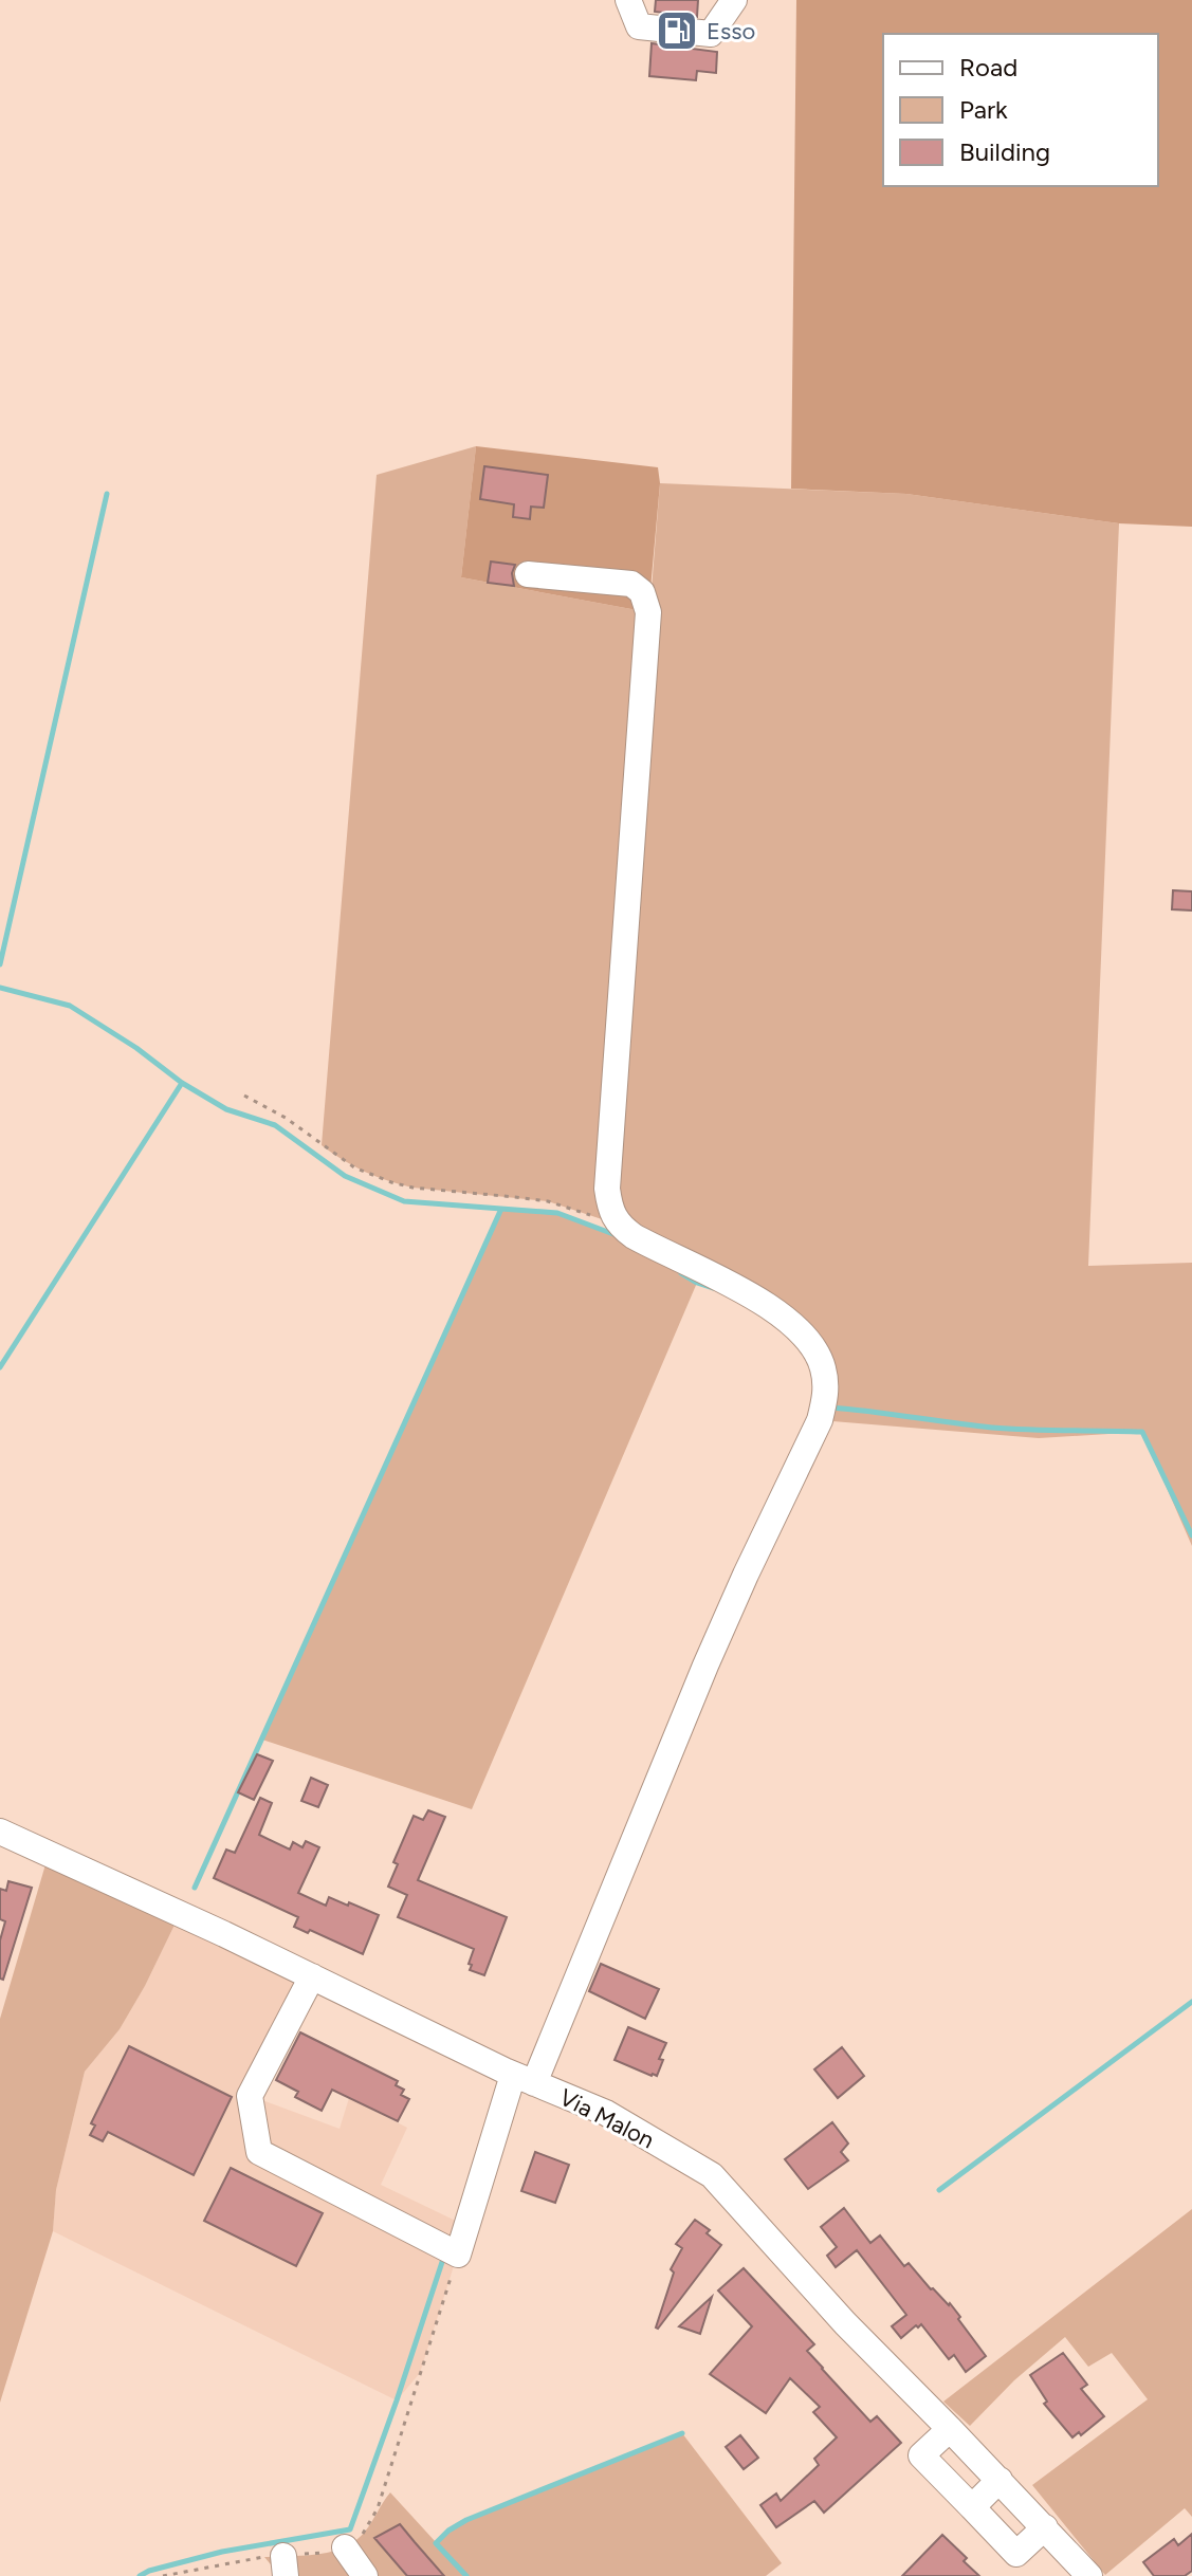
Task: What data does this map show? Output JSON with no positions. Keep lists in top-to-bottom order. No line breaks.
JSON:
{"streets":{"street":["Via Malon"]},"places":{"fuel station":["Esso"]},"legend":["Road","Park","Building"]}
